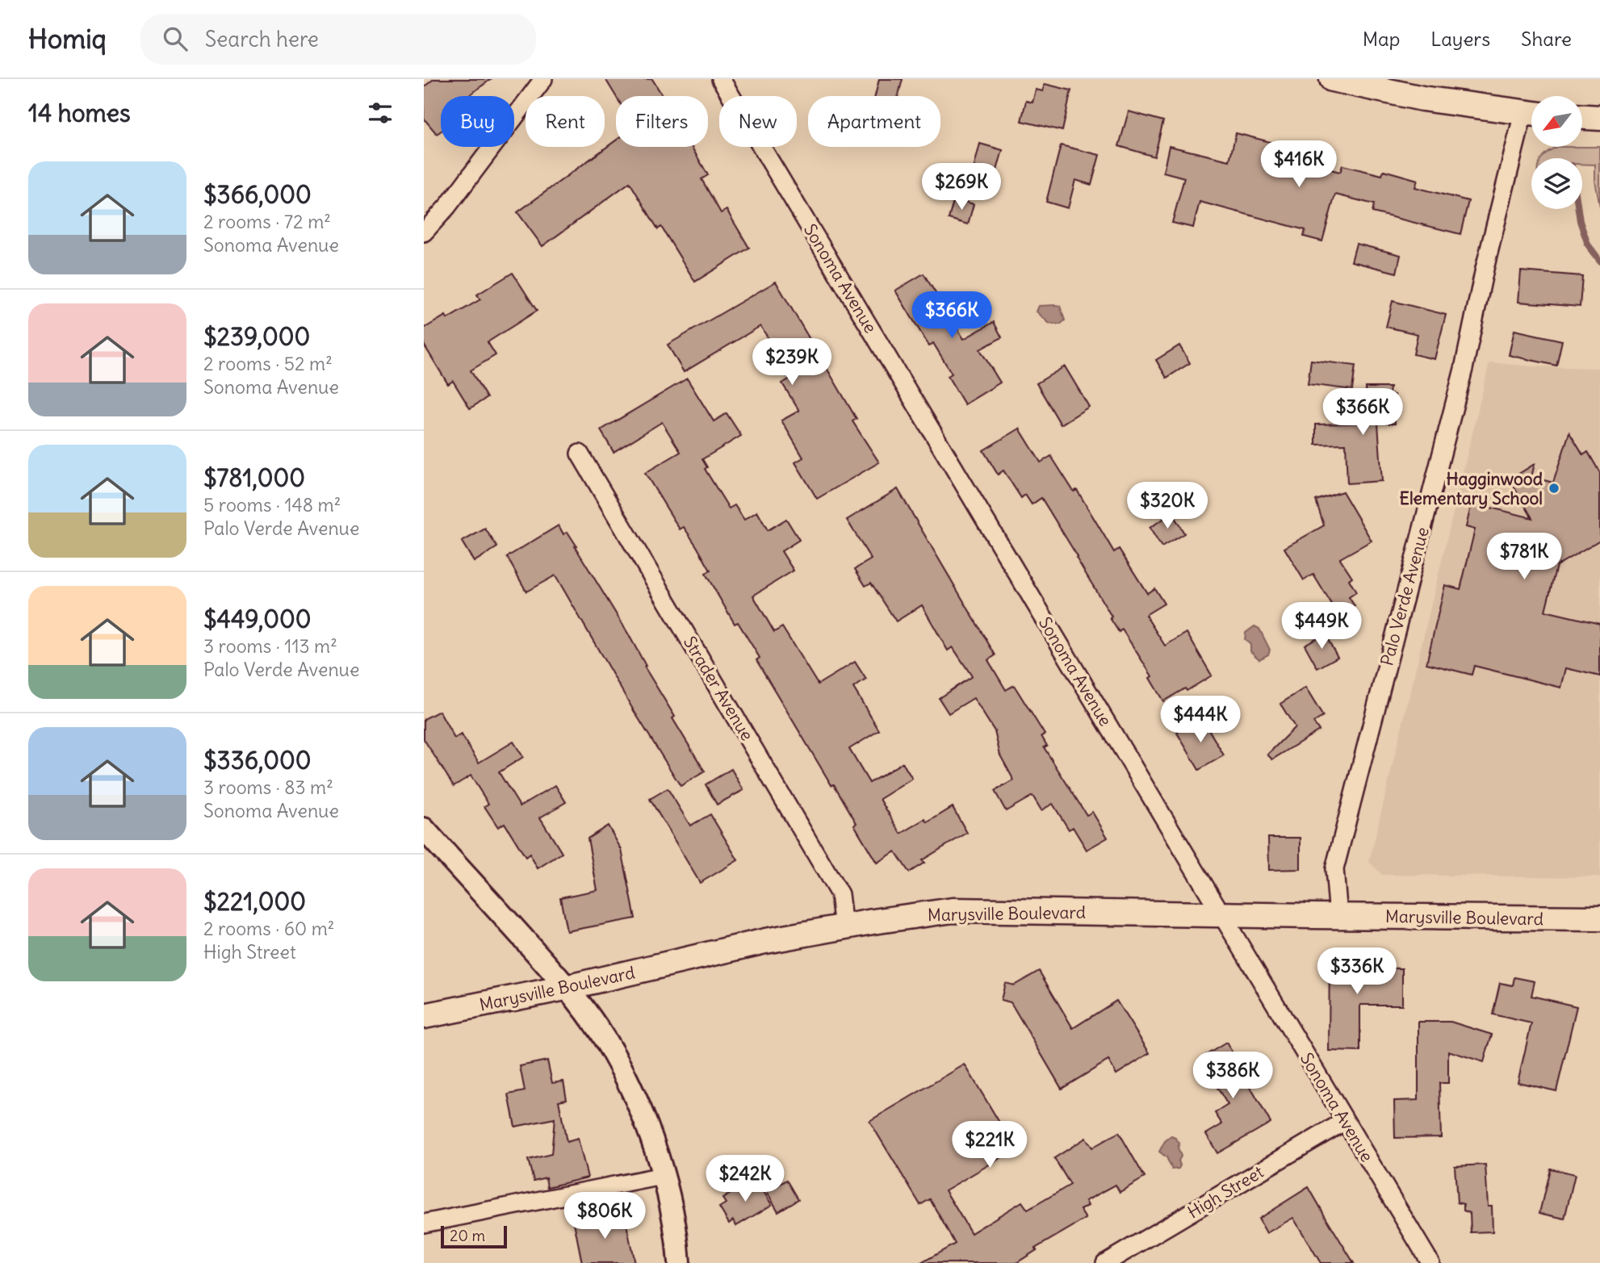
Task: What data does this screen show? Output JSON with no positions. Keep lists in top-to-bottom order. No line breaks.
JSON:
{"streets":{"main road":["Marysville Boulevard"],"street":["Sonoma Avenue","Palo Verde Avenue","Strader Avenue","High Street"]},"crossings":[["Sonoma Avenue","Marysville Boulevard"],["Sonoma Avenue","High Street"],["Palo Verde Avenue","Marysville Boulevard"],["Strader Avenue","Marysville Boulevard"]],"places":["Hagginwood Elementary School"],"scale_bar":"20 m","north":"bottom left","page":{"header":"Homiq","search":"Search here","nav":["Map","Layers","Share"],"heading":"14 homes","chip":["Buy","Rent","Filters","New","Apartment"],"price":["$416K","$269K","$366K","$239K","$366K","$320K","$781K","$449K","$444K","$336K","$386K","$221K","$242K","$806K"],"list":[{"name":"$366,000","note":"2 rooms · 72 m² · Sonoma Avenue"},{"name":"$239,000","note":"2 rooms · 52 m² · Sonoma Avenue"},{"name":"$781,000","note":"5 rooms · 148 m² · Palo Verde Avenue"},{"name":"$449,000","note":"3 rooms · 113 m² · Palo Verde Avenue"},{"name":"$336,000","note":"3 rooms · 83 m² · Sonoma Avenue"},{"name":"$221,000","note":"2 rooms · 60 m² · High Street"}],"scale":"20 m"}}
